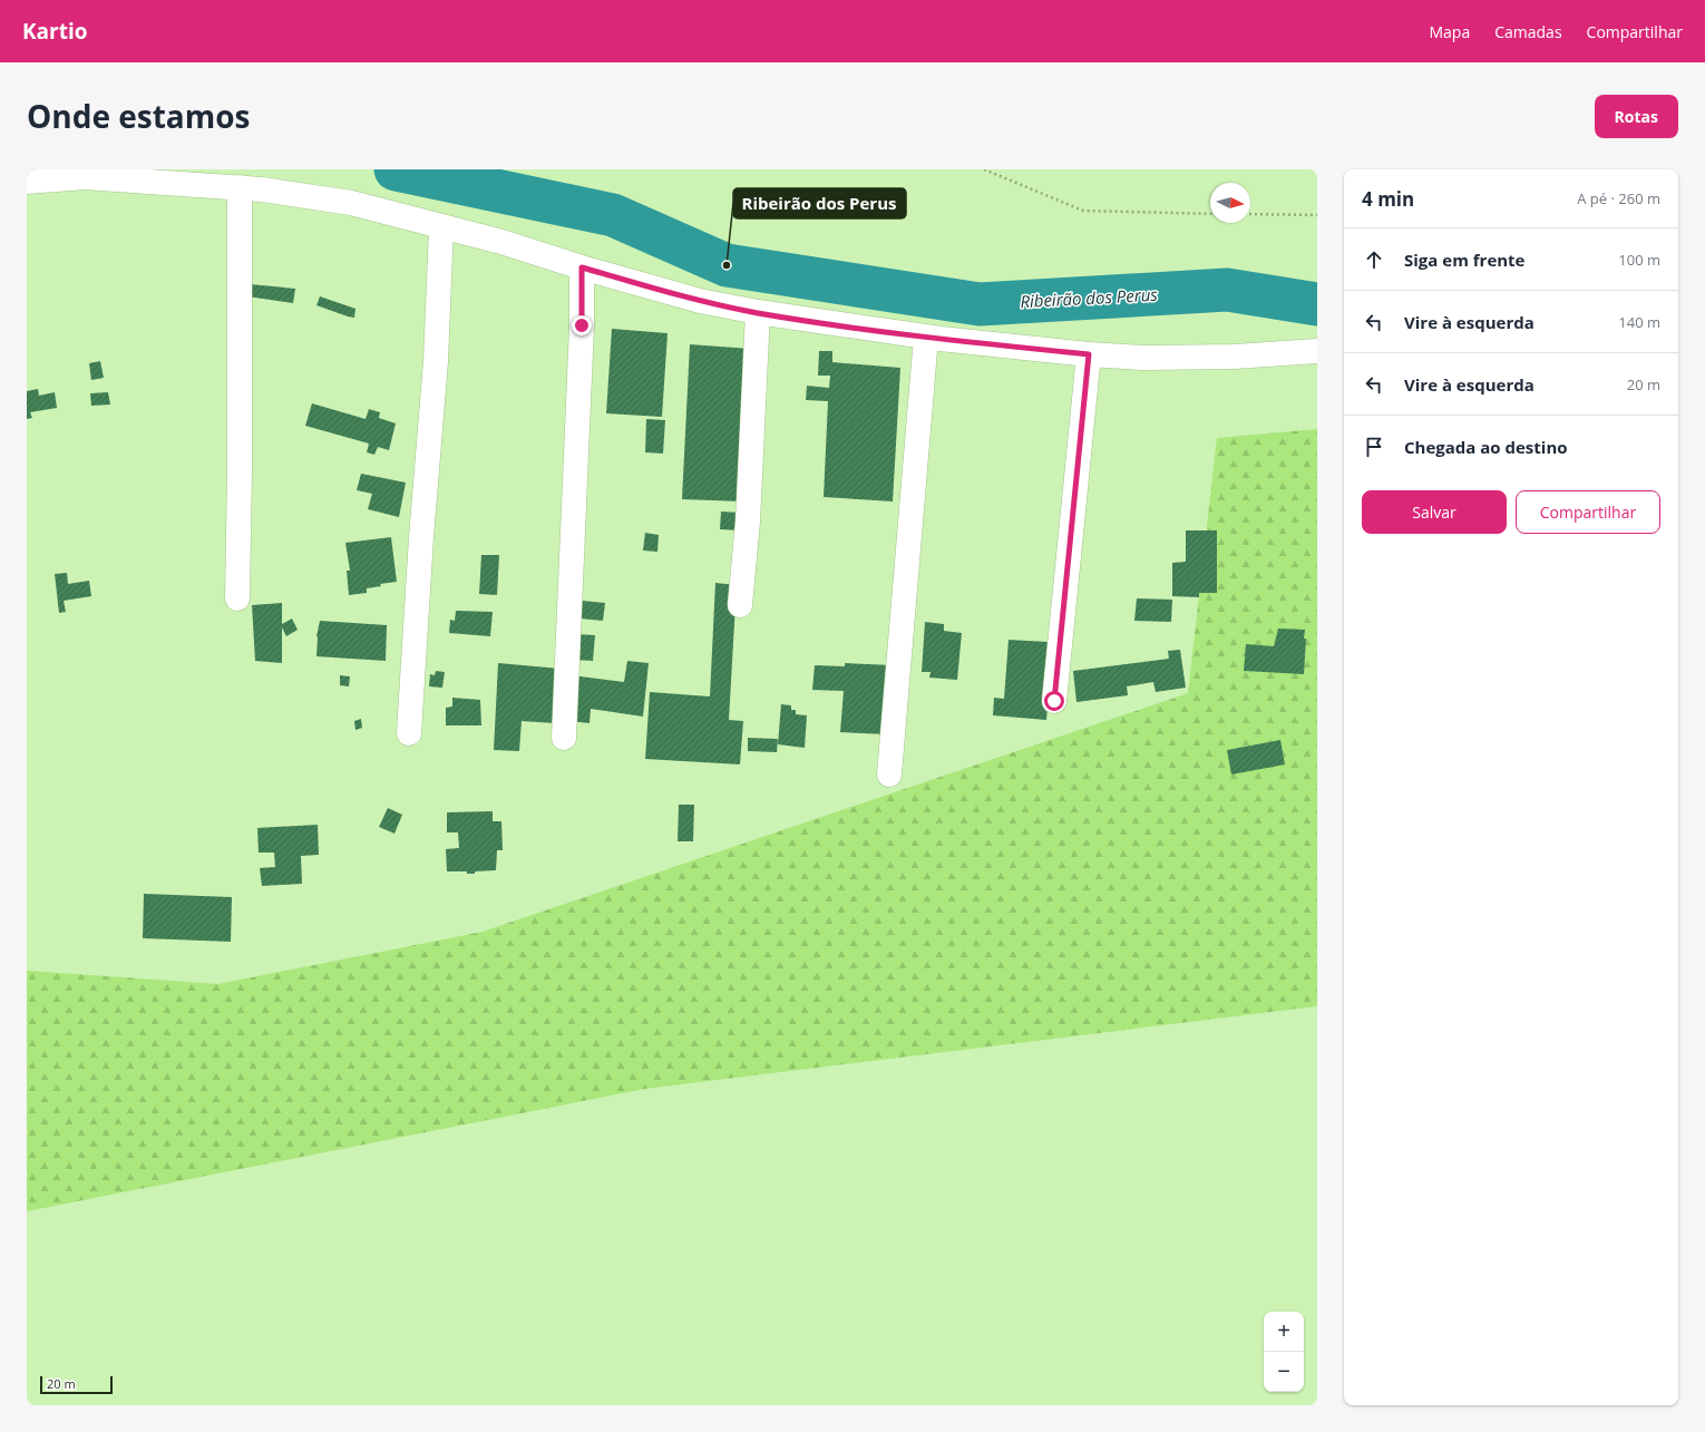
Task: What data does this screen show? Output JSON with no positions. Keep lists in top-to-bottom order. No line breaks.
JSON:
{"water":["Ribeirão dos Perus"],"places":["Ribeirão dos Perus"],"scale_bar":"20 m","north":"right","page":{"header":"Kartio","nav":["Mapa","Camadas","Compartilhar"],"title":"Onde estamos","buttons":["Rotas",["Salvar","Compartilhar"]],"heading":["4 min","A pé · 260 m"],"list":[["Siga em frente","100 m"],["Vire à esquerda","140 m"],["Vire à esquerda","20 m"],"Chegada ao destino"],"map_buttons":["+","−"],"scale":"20 m"}}
